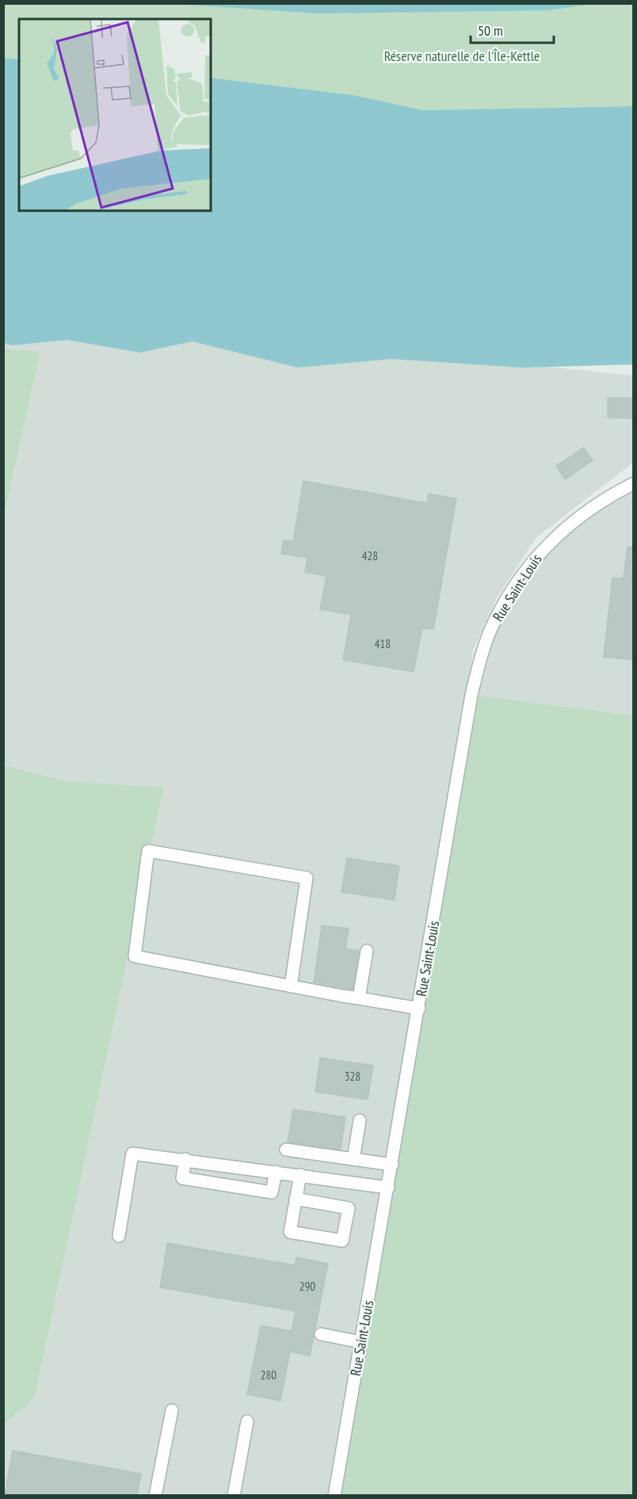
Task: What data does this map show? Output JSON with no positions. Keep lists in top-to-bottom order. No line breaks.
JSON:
{"streets":{"street":["Rue Saint-Louis"]},"parks":["Réserve naturelle de l'Île-Kettle"],"house_numbers":["428","418","328","290","280"],"scale_bar":"50 m"}
